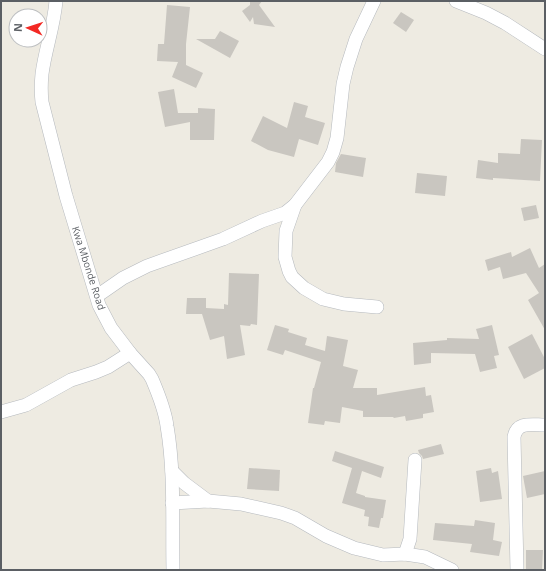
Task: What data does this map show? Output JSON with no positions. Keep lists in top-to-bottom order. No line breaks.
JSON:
{"streets":{"street":["Kwa Mbonde Road"]},"north":"left"}
